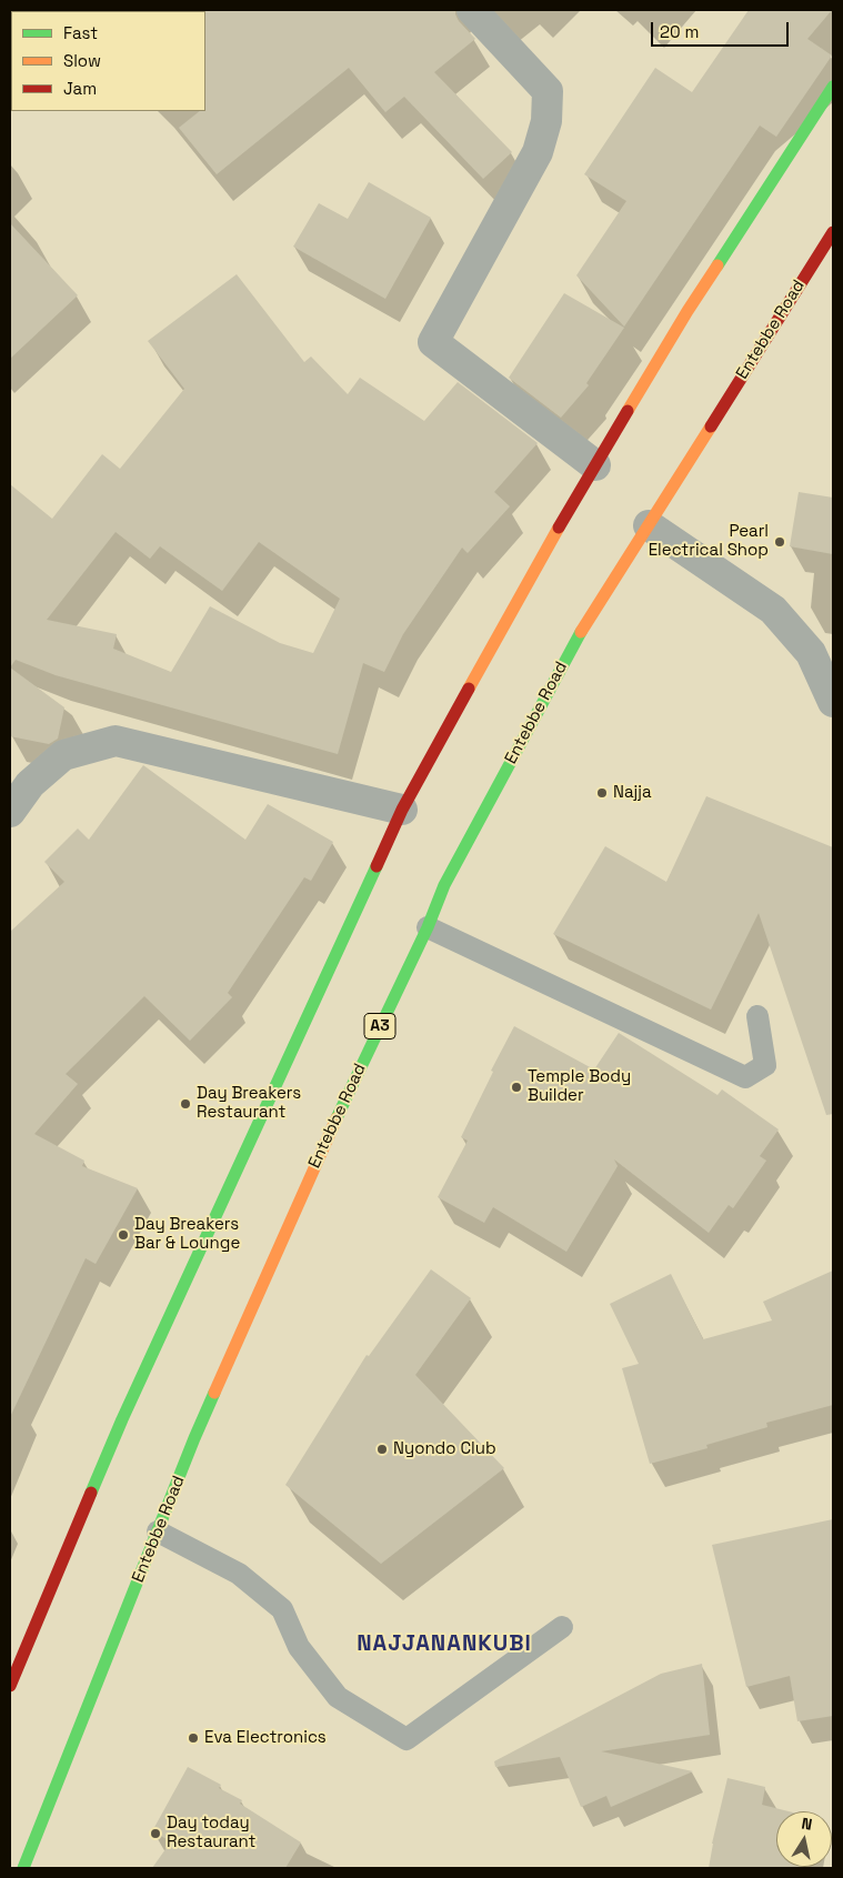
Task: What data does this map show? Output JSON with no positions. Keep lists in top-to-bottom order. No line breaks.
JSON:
{"streets":{"main road":["Entebbe Road","A3"]},"districts":["NAJJANANKUBI"],"places":["Pearl Electrical Shop","Najja","Temple Body Builder","Day Breakers Restaurant","Day Breakers Bar & Lounge","Nyondo Club","Eva Electronics","Day today Restaurant"],"legend":["Fast","Slow","Jam"],"scale_bar":"20 m","north":"top"}
